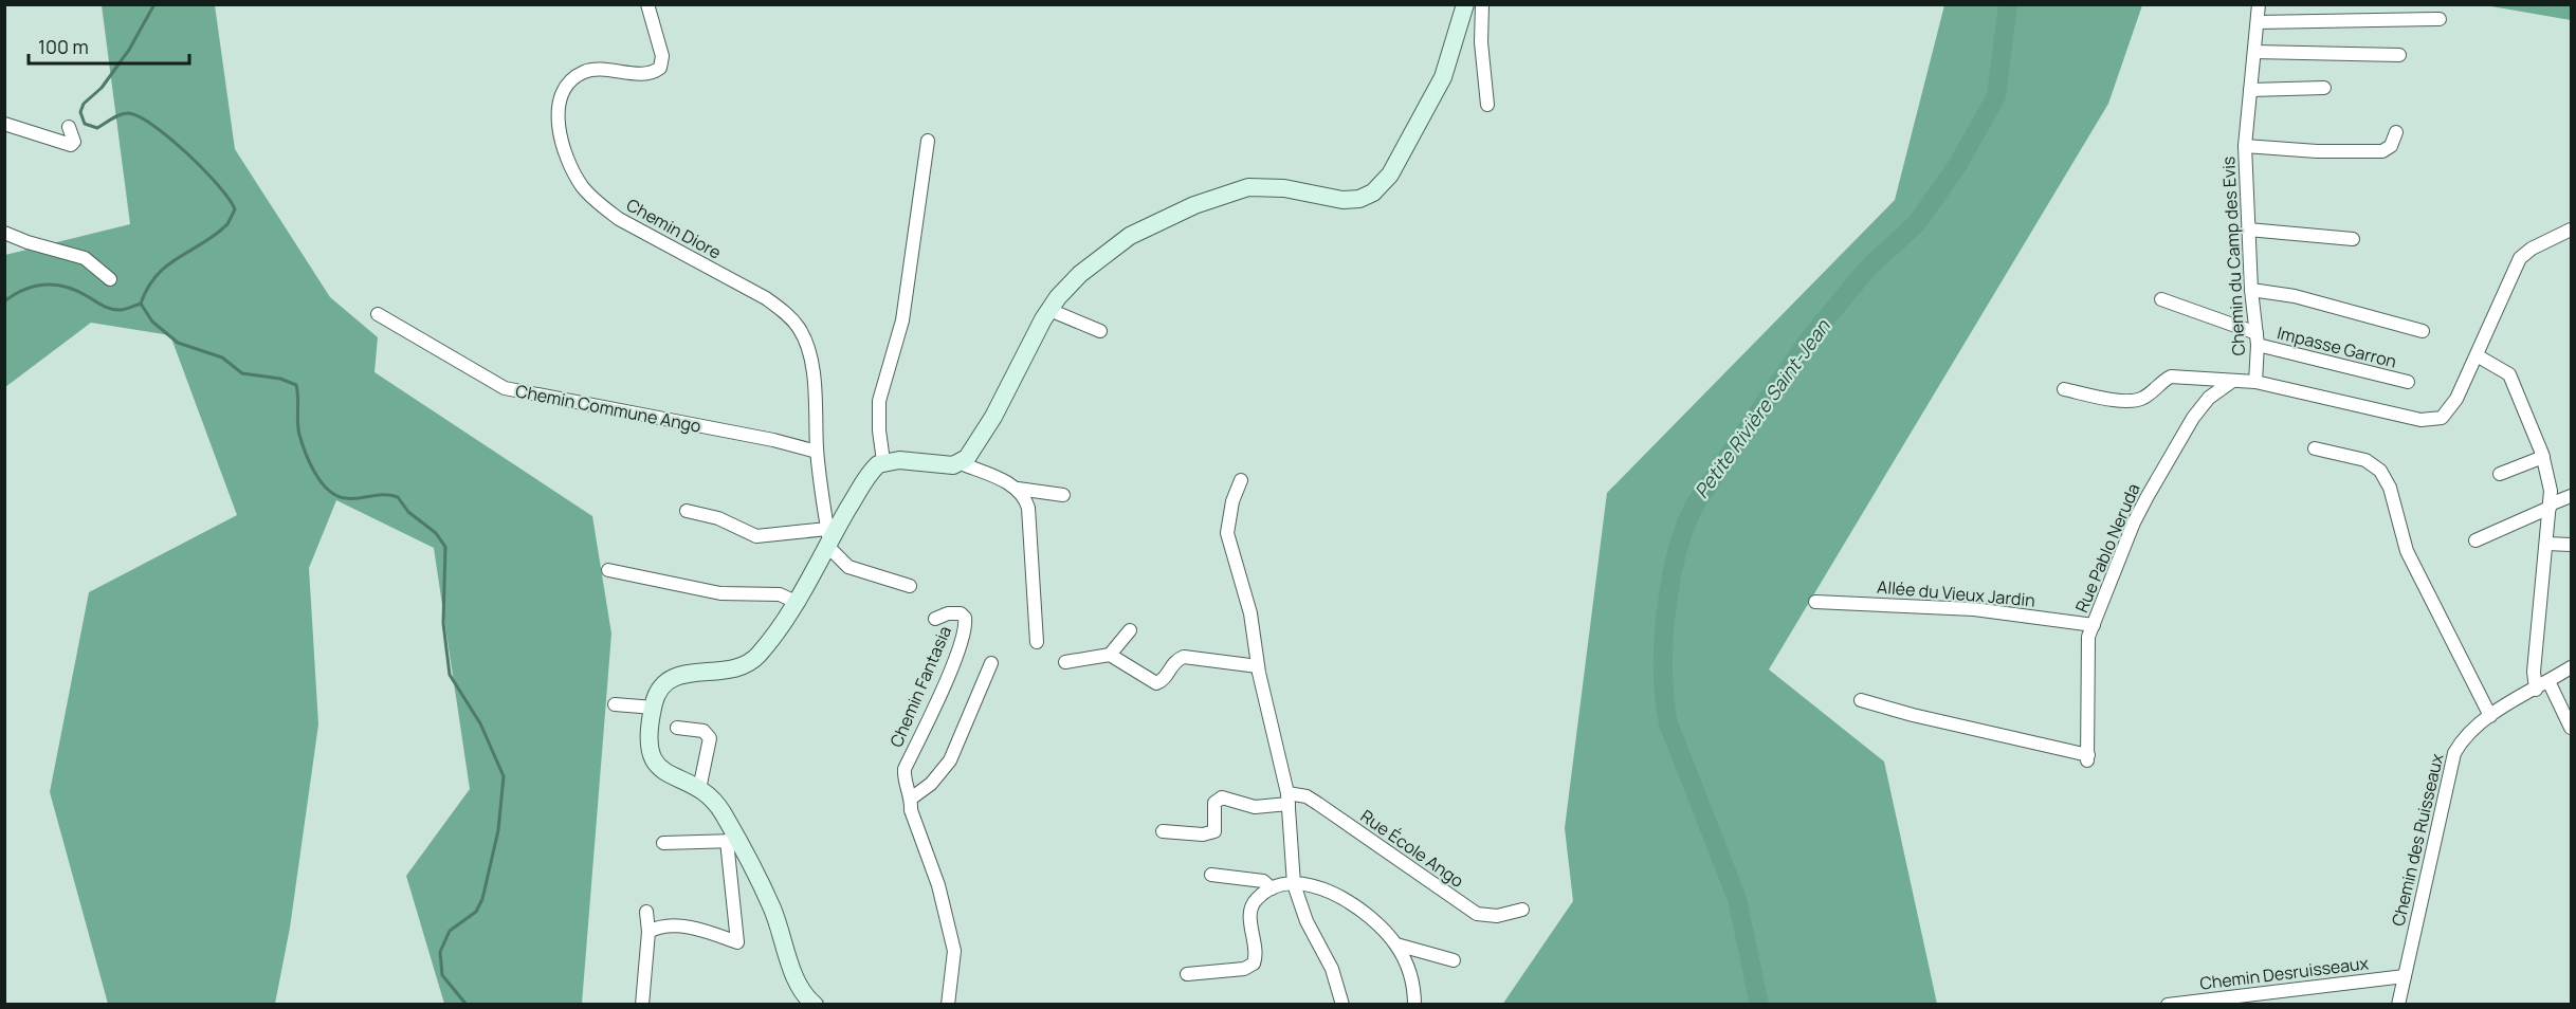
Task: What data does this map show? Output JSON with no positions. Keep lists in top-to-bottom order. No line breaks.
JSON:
{"streets":{"street":["Chemin Diore","Chemin du Camp des Evis","Impasse Garron","Chemin Commune Ango","Rue Pablo Neruda","Allée du Vieux Jardin","Chemin Fantasia","Chemin des Ruisseaux","Rue École Ango","Chemin Desruisseaux"]},"crossings":[["Chemin Diore","Chemin Commune Ango"],["Chemin du Camp des Evis","Impasse Garron"],["Rue Pablo Neruda","Allée du Vieux Jardin"],["Chemin des Ruisseaux","Chemin Desruisseaux"]],"water":["Petite Rivière Saint-Jean"],"scale_bar":"100 m"}
